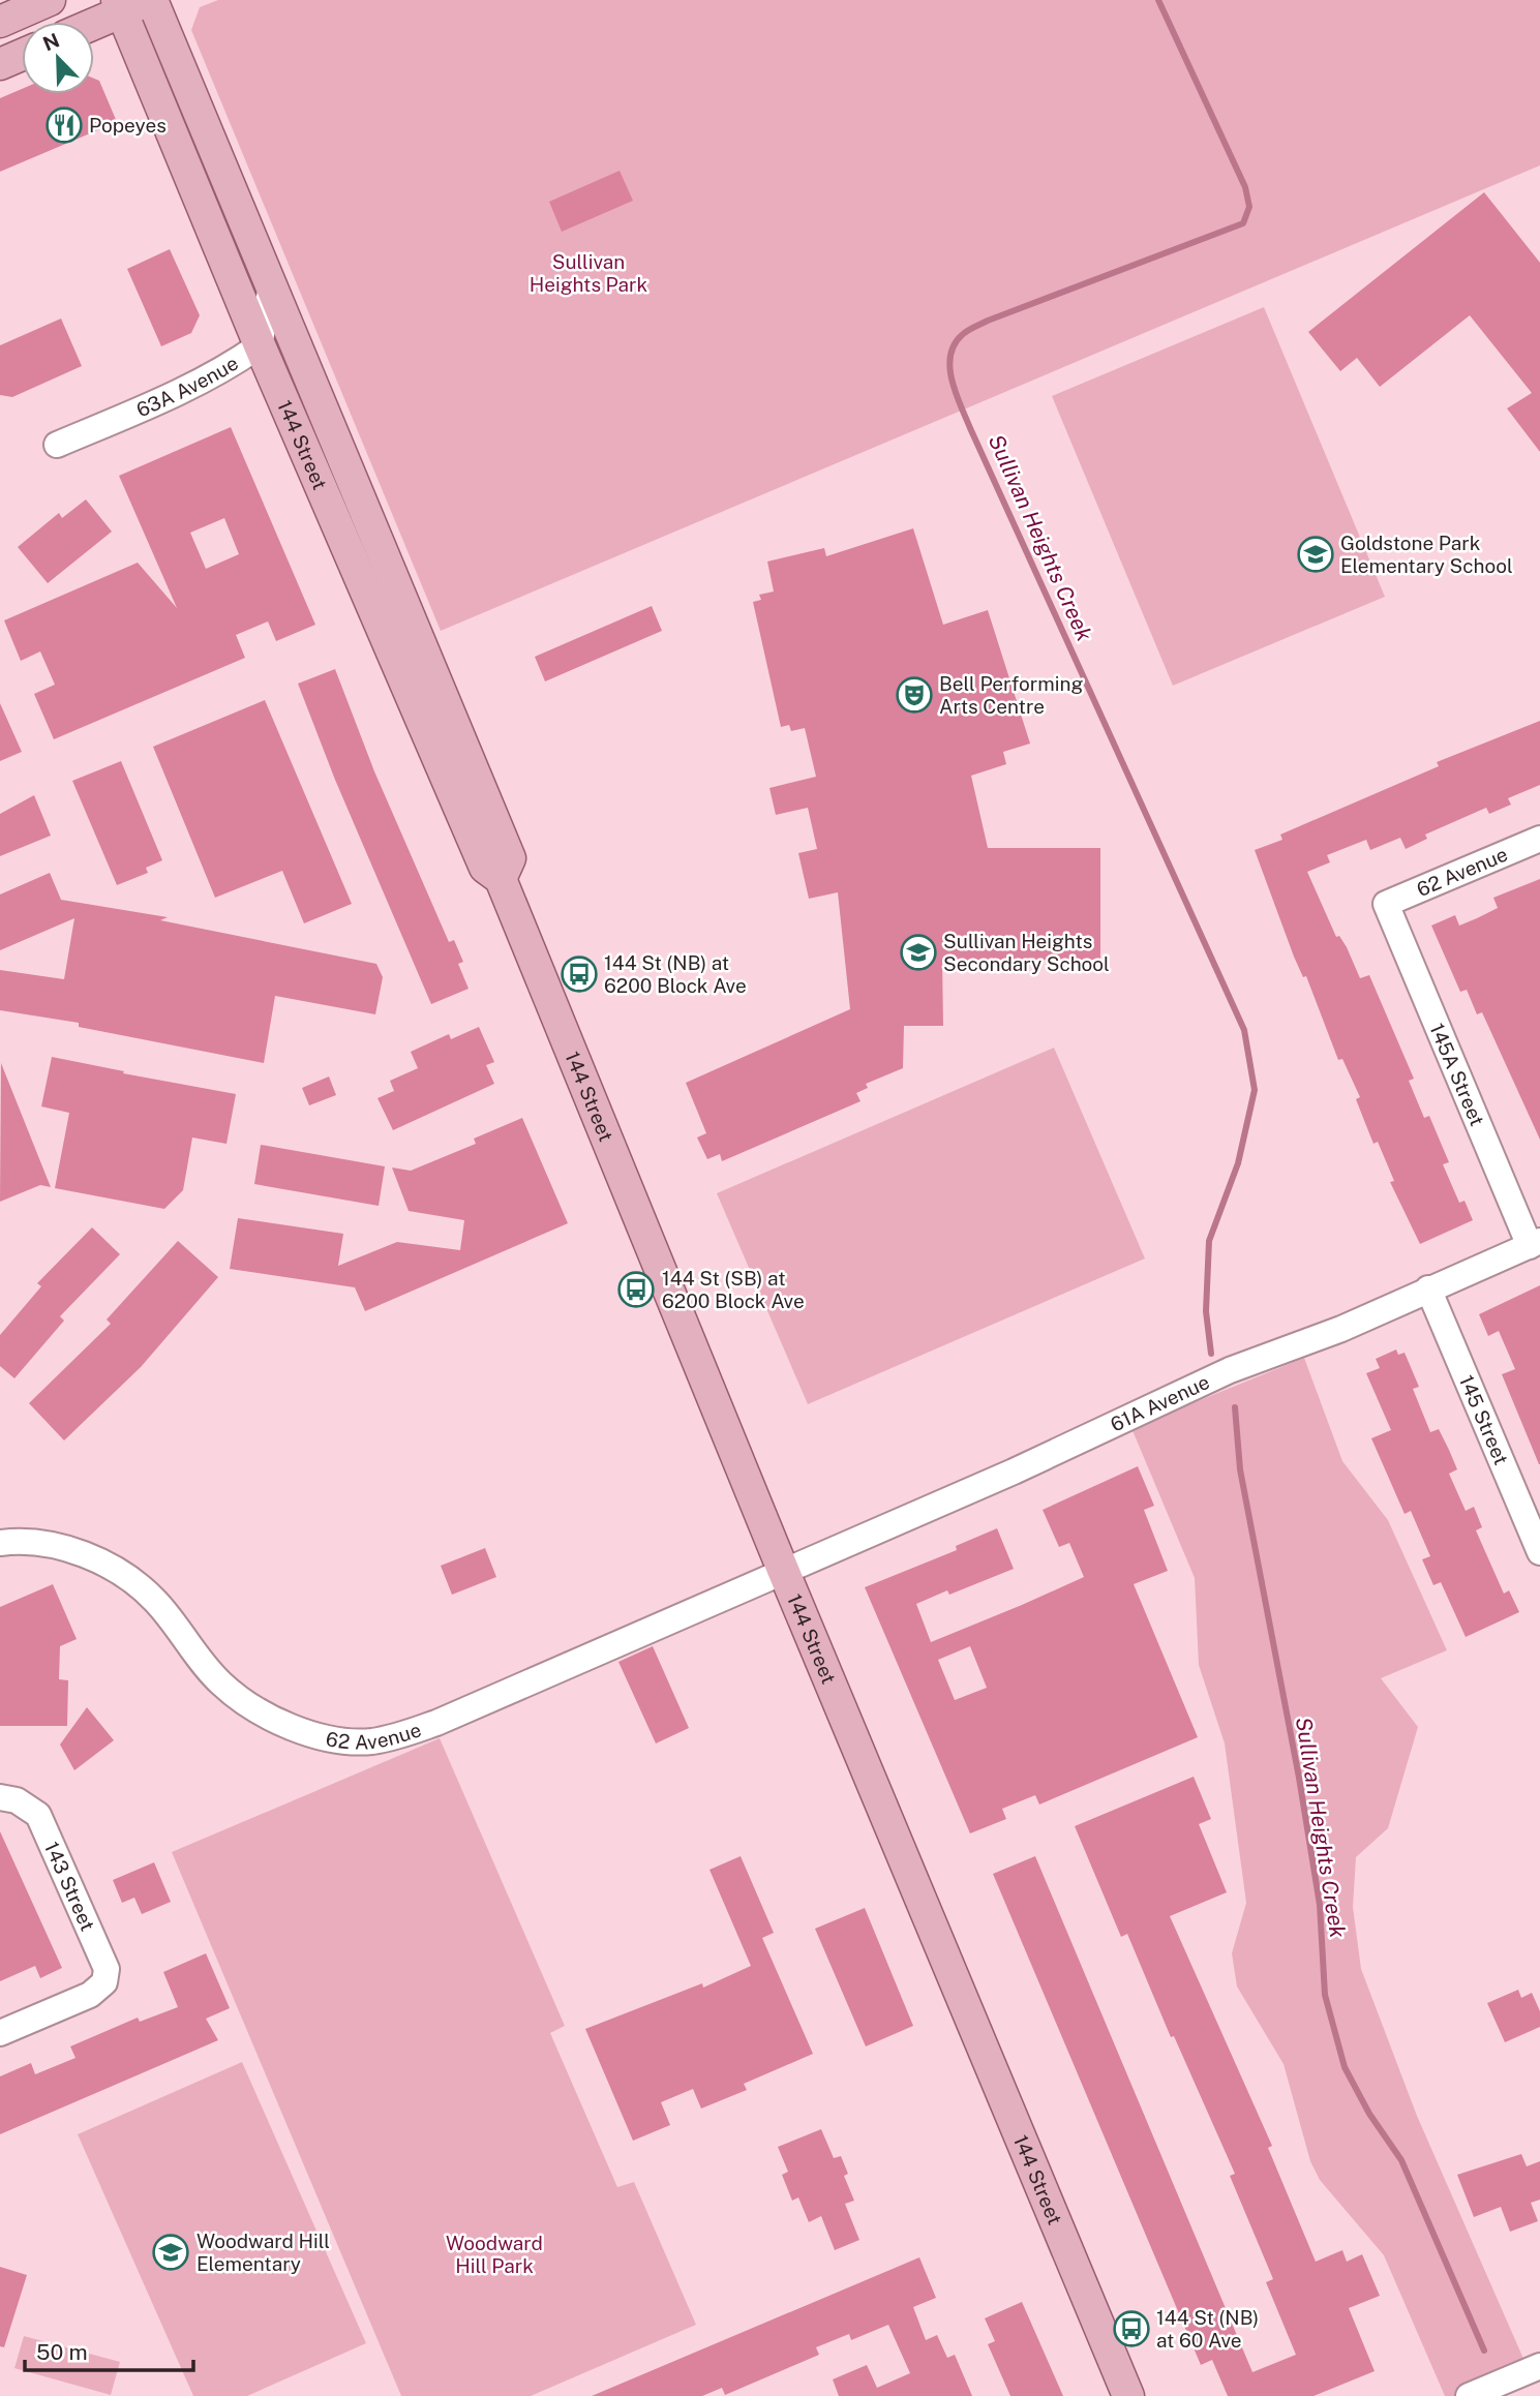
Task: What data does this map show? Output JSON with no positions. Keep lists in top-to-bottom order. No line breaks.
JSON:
{"streets":{"main road":["144 Street"],"street":["63A Avenue","62 Avenue","145A Street","61A Avenue","145 Street","143 Street"]},"crossings":[["63A Avenue","144 Street"],["144 Street","62 Avenue"],["144 Street","61A Avenue"],["62 Avenue","145A Street"],["62 Avenue","61A Avenue"],["145A Street","61A Avenue"],["61A Avenue","145 Street"]],"water":["Sullivan Heights Creek"],"parks":["Sullivan Heights Park","Woodward Hill Park"],"places":{"restaurant":["Popeyes"],"school or university":["Goldstone Park Elementary School","Sullivan Heights Secondary School","Woodward Hill Elementary"],"theatre":["Bell Performing Arts Centre"],"bus stop":["144 St (NB) at 6200 Block Ave","144 St (SB) at 6200 Block Ave","144 St (NB) at 60 Ave"]},"scale_bar":"50 m","north":"top left"}
